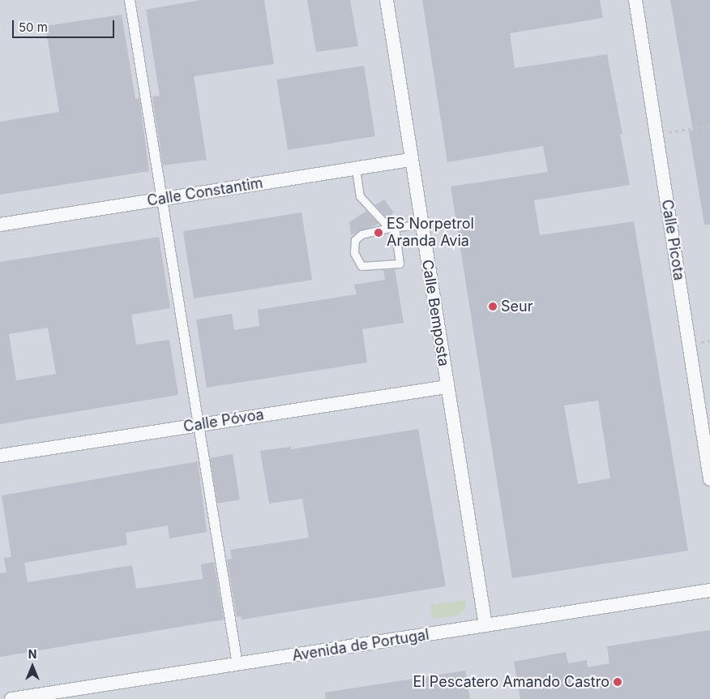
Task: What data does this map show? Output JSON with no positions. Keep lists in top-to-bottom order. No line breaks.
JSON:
{"streets":{"street":["Calle Constantim","Calle Picota","Calle Bemposta","Calle Póvoa","Avenida de Portugal"]},"crossings":[["Calle Constantim","Calle Bemposta"],["Calle Bemposta","Calle Póvoa"],["Calle Bemposta","Avenida de Portugal"]],"places":["ES Norpetrol Aranda Avia","Seur","El Pescatero Amando Castro"],"scale_bar":"50 m","north":"top"}
